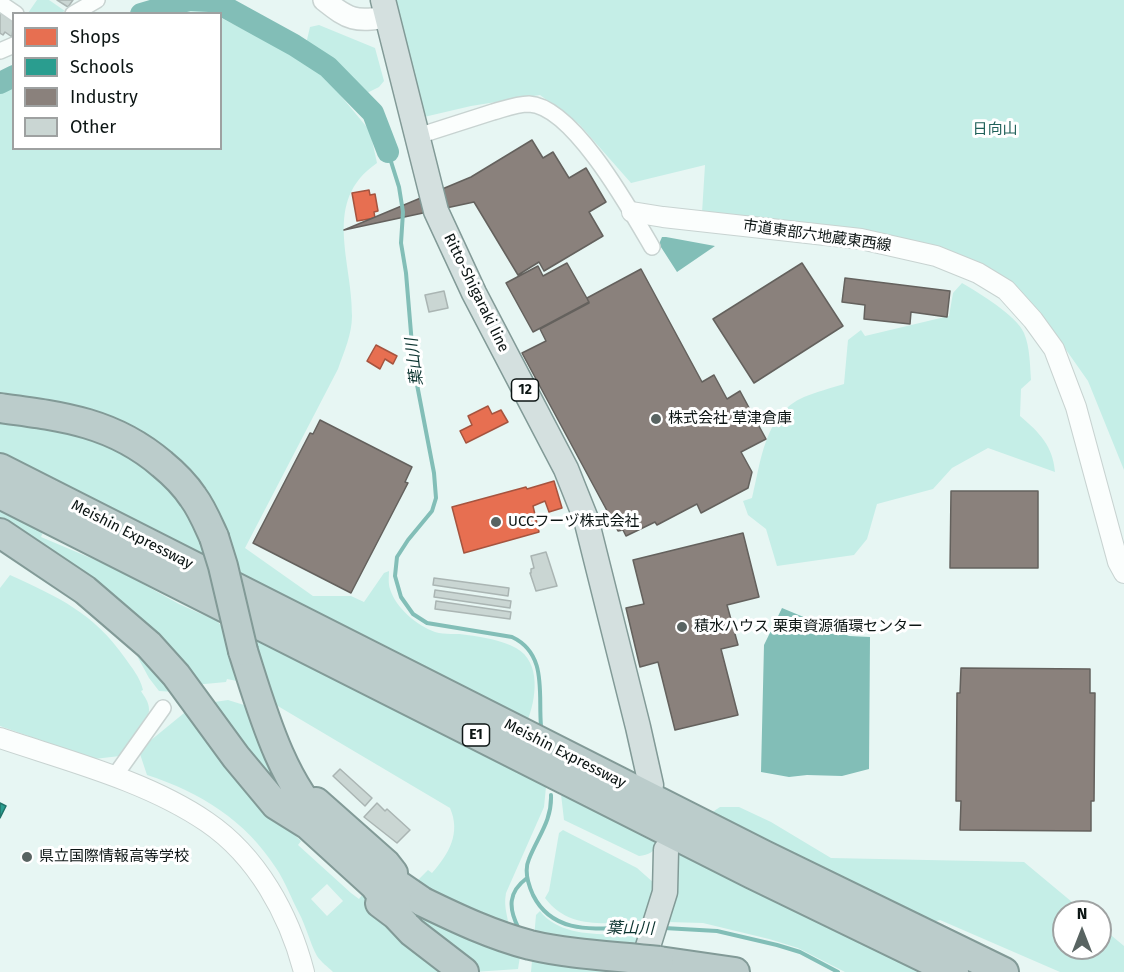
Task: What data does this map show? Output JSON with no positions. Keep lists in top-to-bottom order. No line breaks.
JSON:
{"streets":{"highway":["Meishin Expressway","E1"],"main road":["Ritto-Shigaraki line","12"],"street":["市道東部六地蔵東西線"]},"water":["葉山川"],"parks":["日向山"],"places":["株式会社 草津倉庫","UCCフーヅ株式会社","積水ハウス 栗東資源循環センター","県立国際情報高等学校"],"legend":["Shops","Schools","Industry","Other"],"north":"top"}
